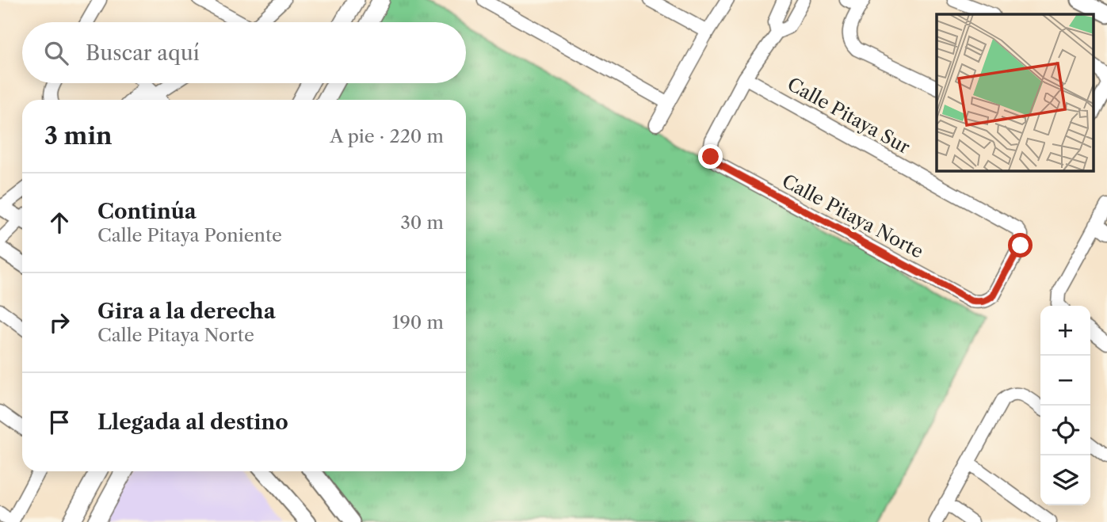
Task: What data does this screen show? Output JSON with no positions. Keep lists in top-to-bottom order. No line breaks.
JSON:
{"streets":{"street":["Calle Pitaya Sur","Calle Pitaya Norte"]},"crossings":[["Calle Pitaya Sur","Calle Pitaya Norte"]],"page":{"search":"Buscar aquí","heading":["3 min","A pie · 220 m"],"list":[["Continúa","Calle Pitaya Poniente","30 m"],["Gira a la derecha","Calle Pitaya Norte","190 m"],"Llegada al destino"],"map_buttons":["+","−"]}}
